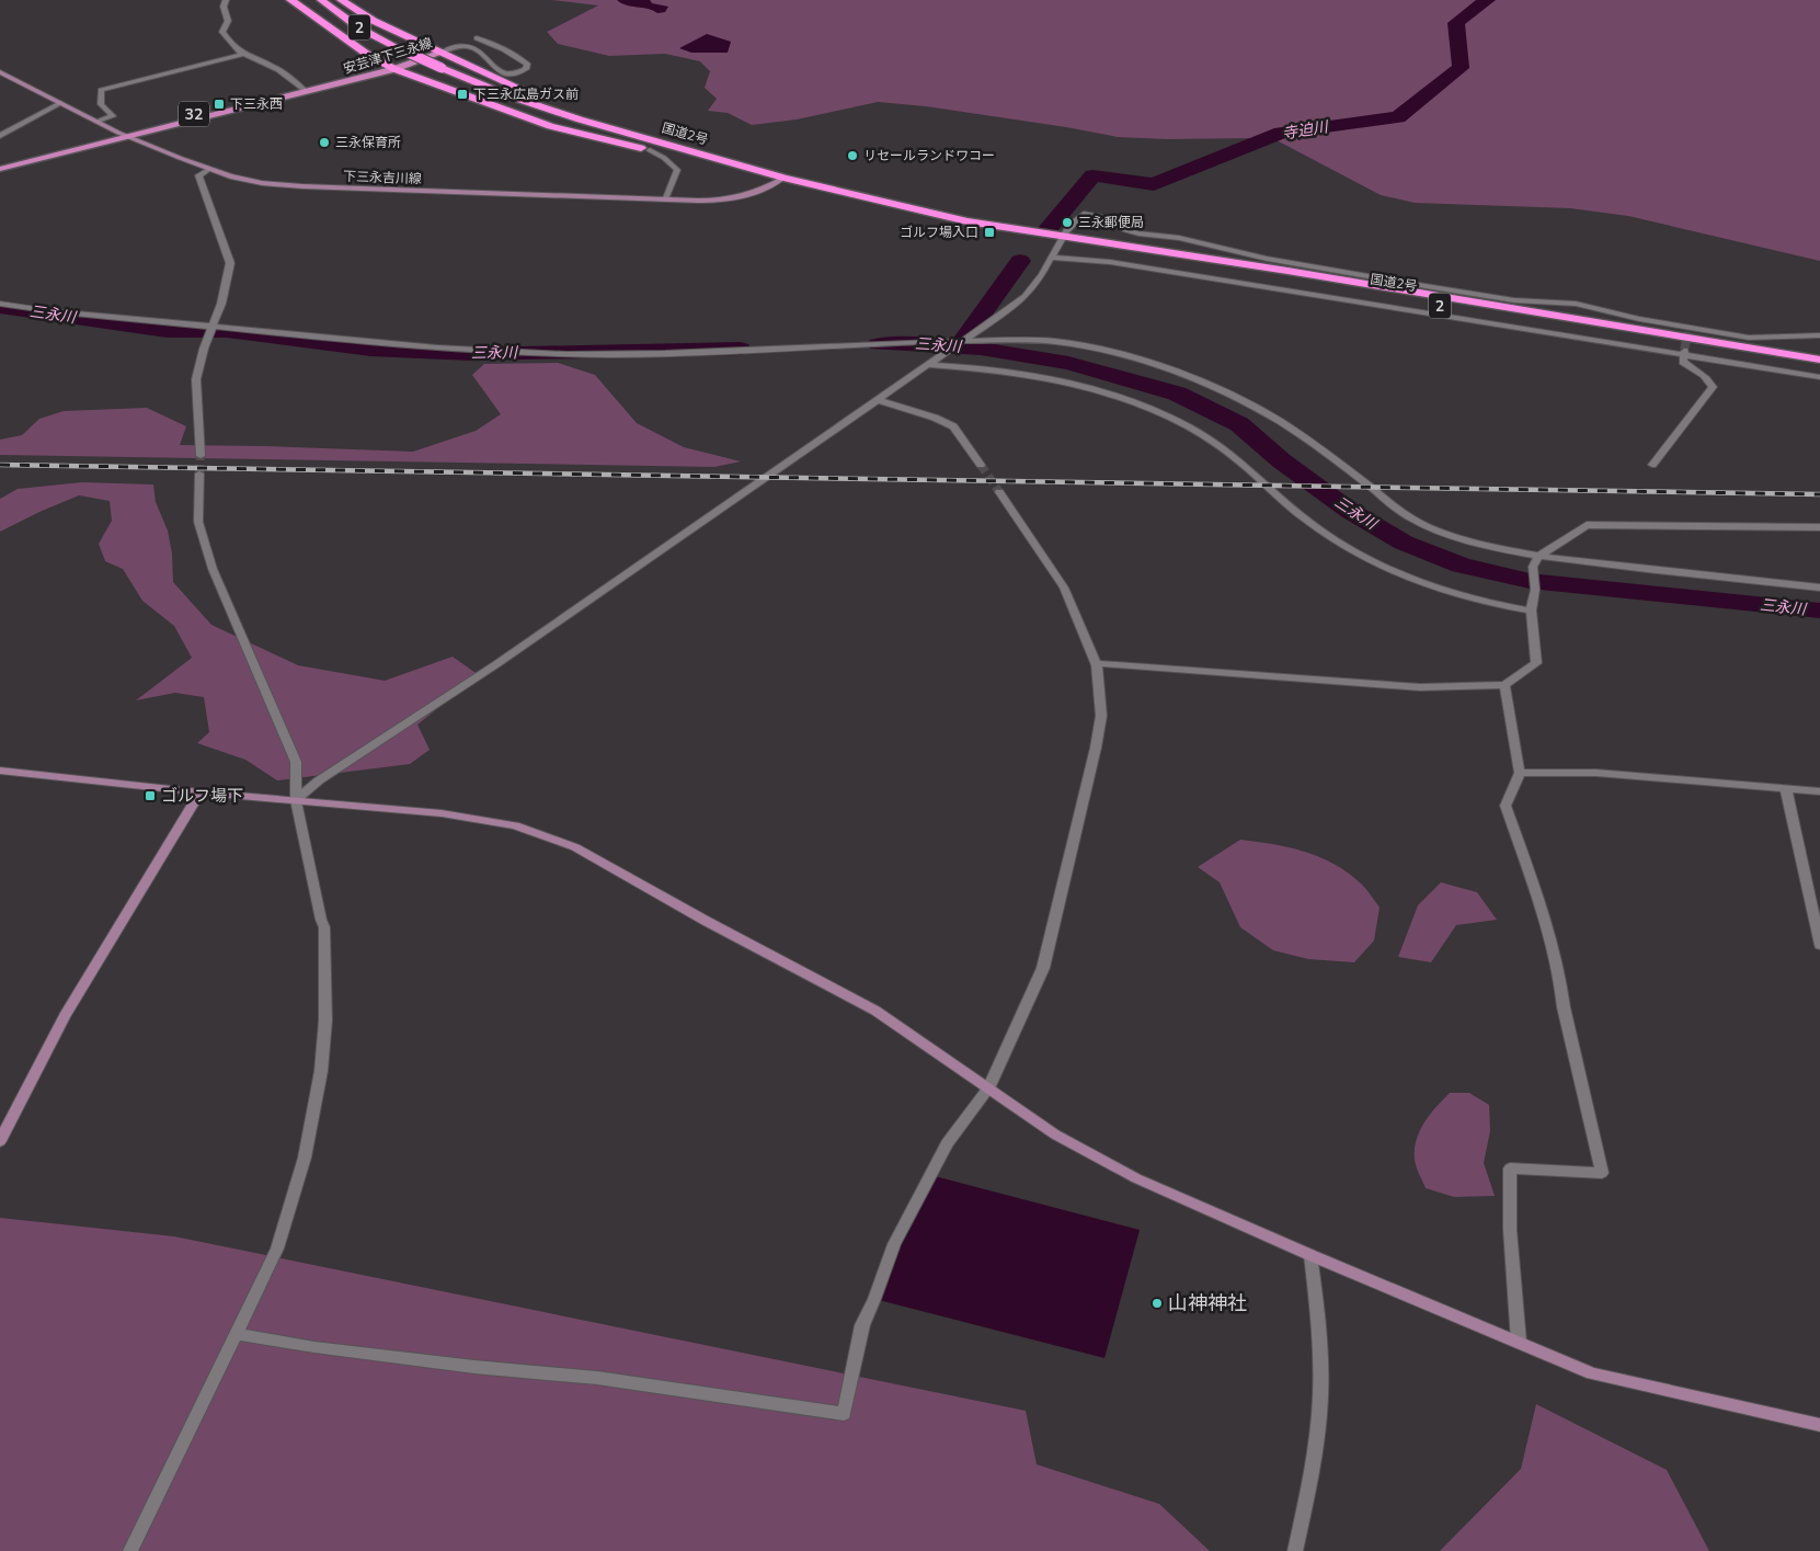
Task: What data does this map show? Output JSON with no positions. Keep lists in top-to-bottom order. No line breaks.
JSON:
{"streets":{"highway":["2","国道2号"],"main road":["安芸津下三永線","32"],"street":["下三永吉川線"]},"crossings":[["安芸津下三永線","下三永吉川線"],["国道2号","下三永吉川線"]],"water":["寺迫川","三永川"],"places":{"transit":["下三永広島ガス前","下三永西","ゴルフ場入口","ゴルフ場下"],"other":["三永保育所","リセールランドワコー","三永郵便局","山神神社"]}}
